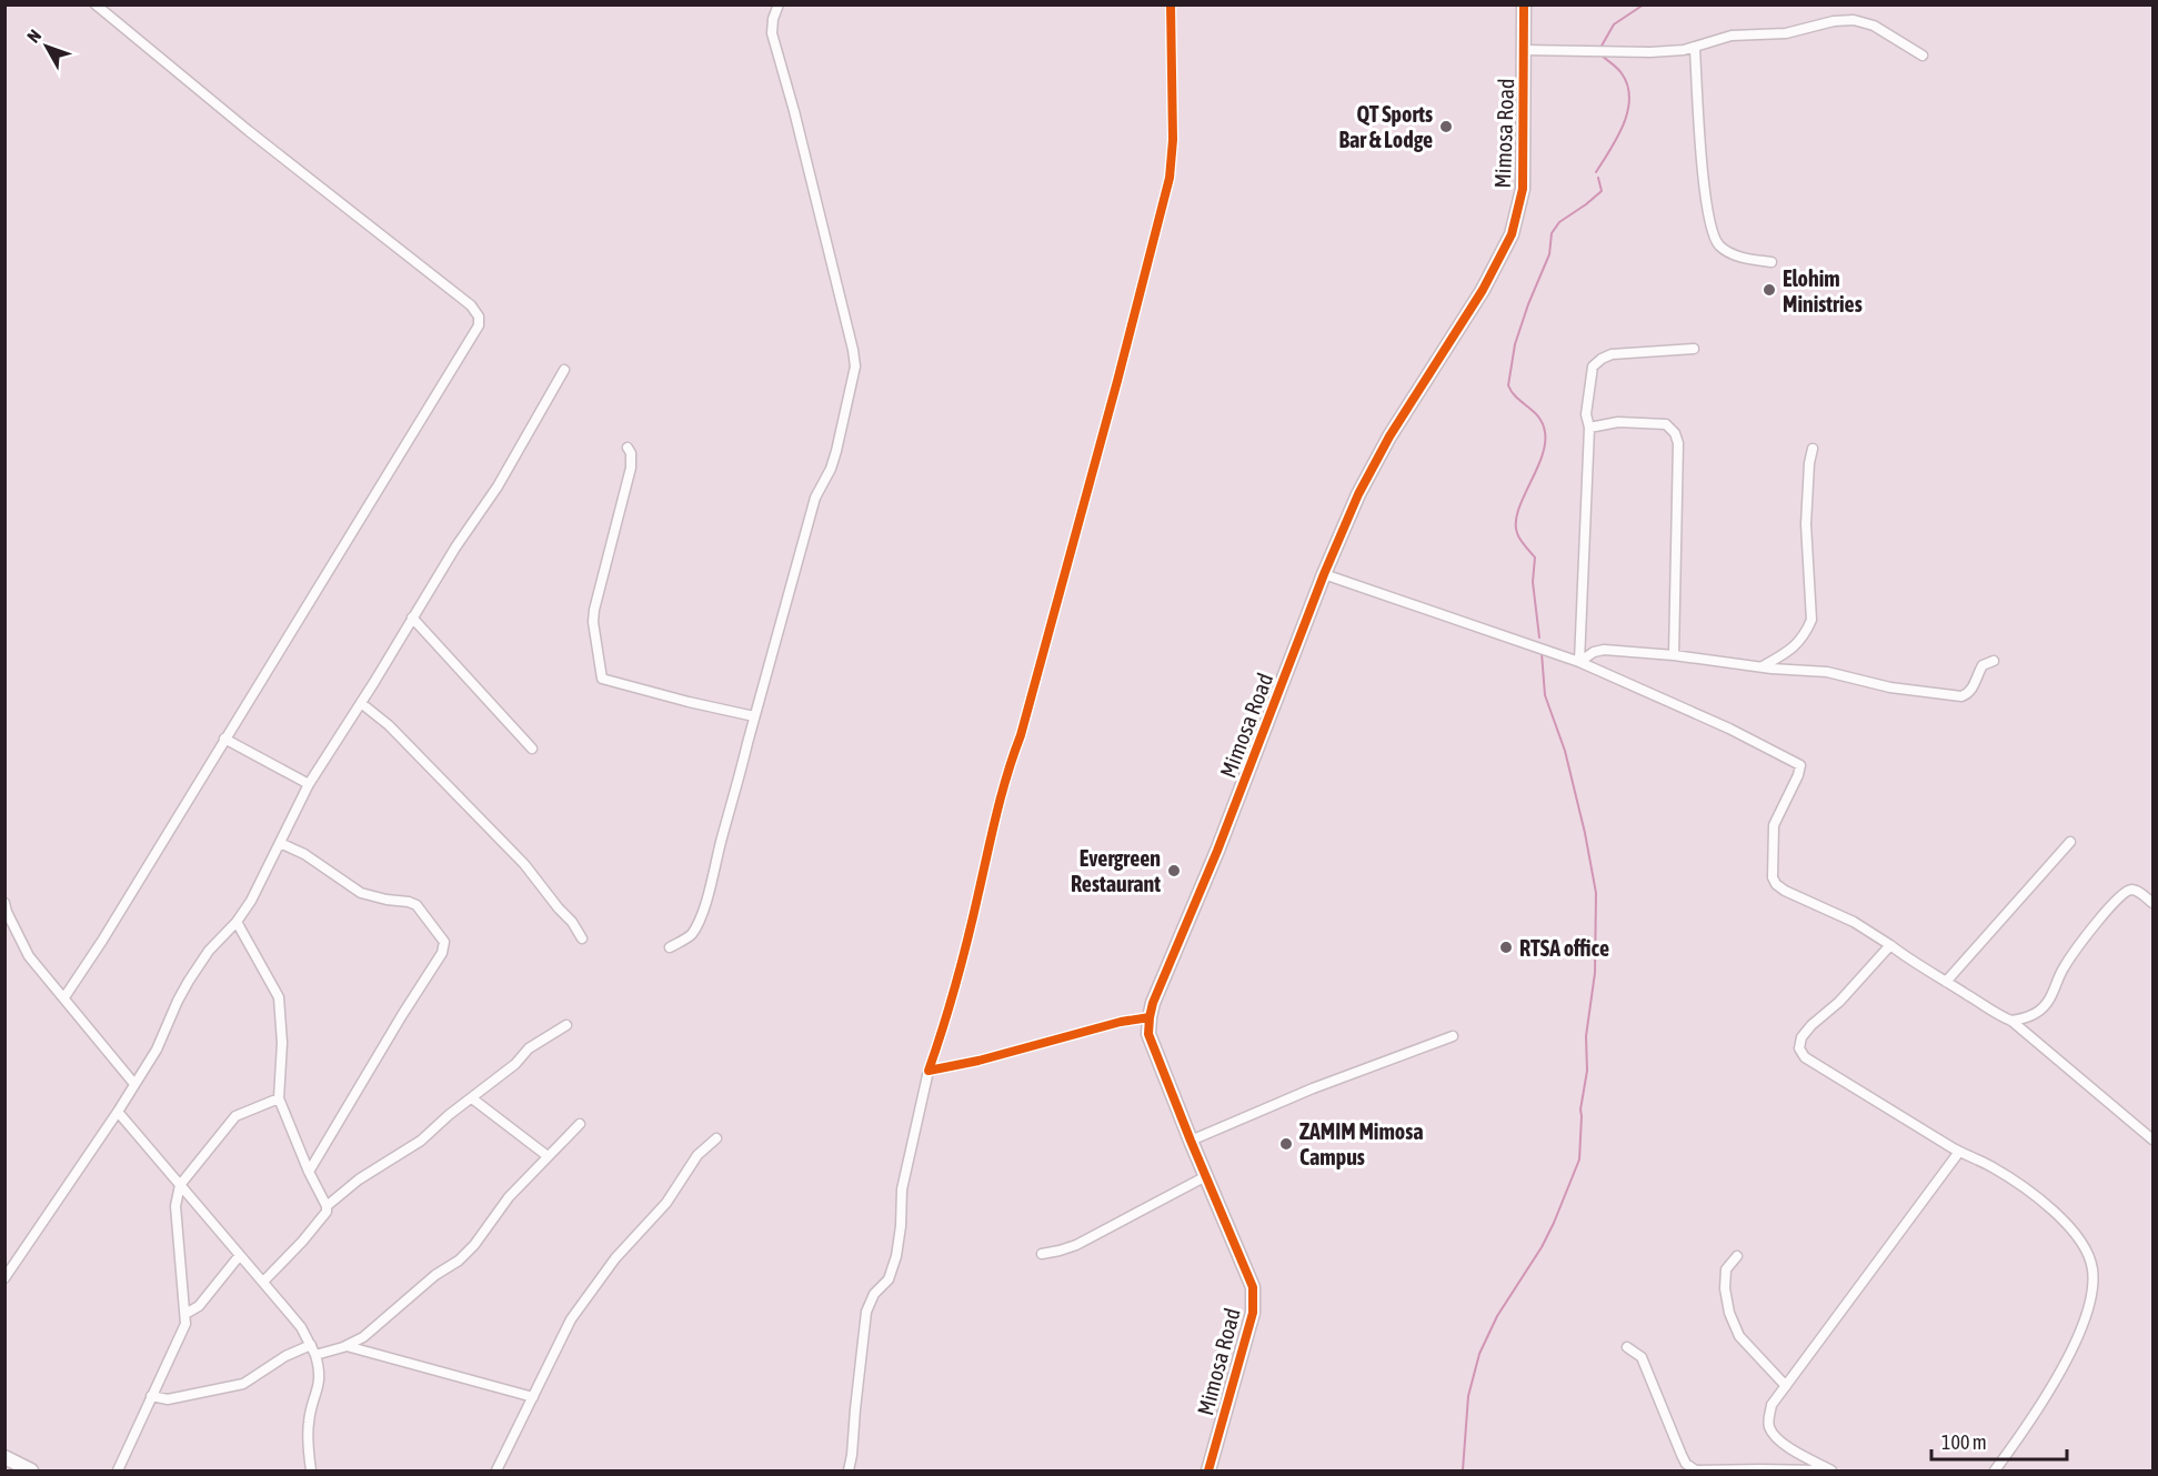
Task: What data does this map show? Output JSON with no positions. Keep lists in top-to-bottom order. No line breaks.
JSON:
{"streets":{"street":["Mimosa Road"]},"places":["QT Sports Bar & Lodge","Elohim Ministries","Evergreen Restaurant","RTSA office","ZAMIM Mimosa Campus"],"scale_bar":"100 m","north":"top left"}
